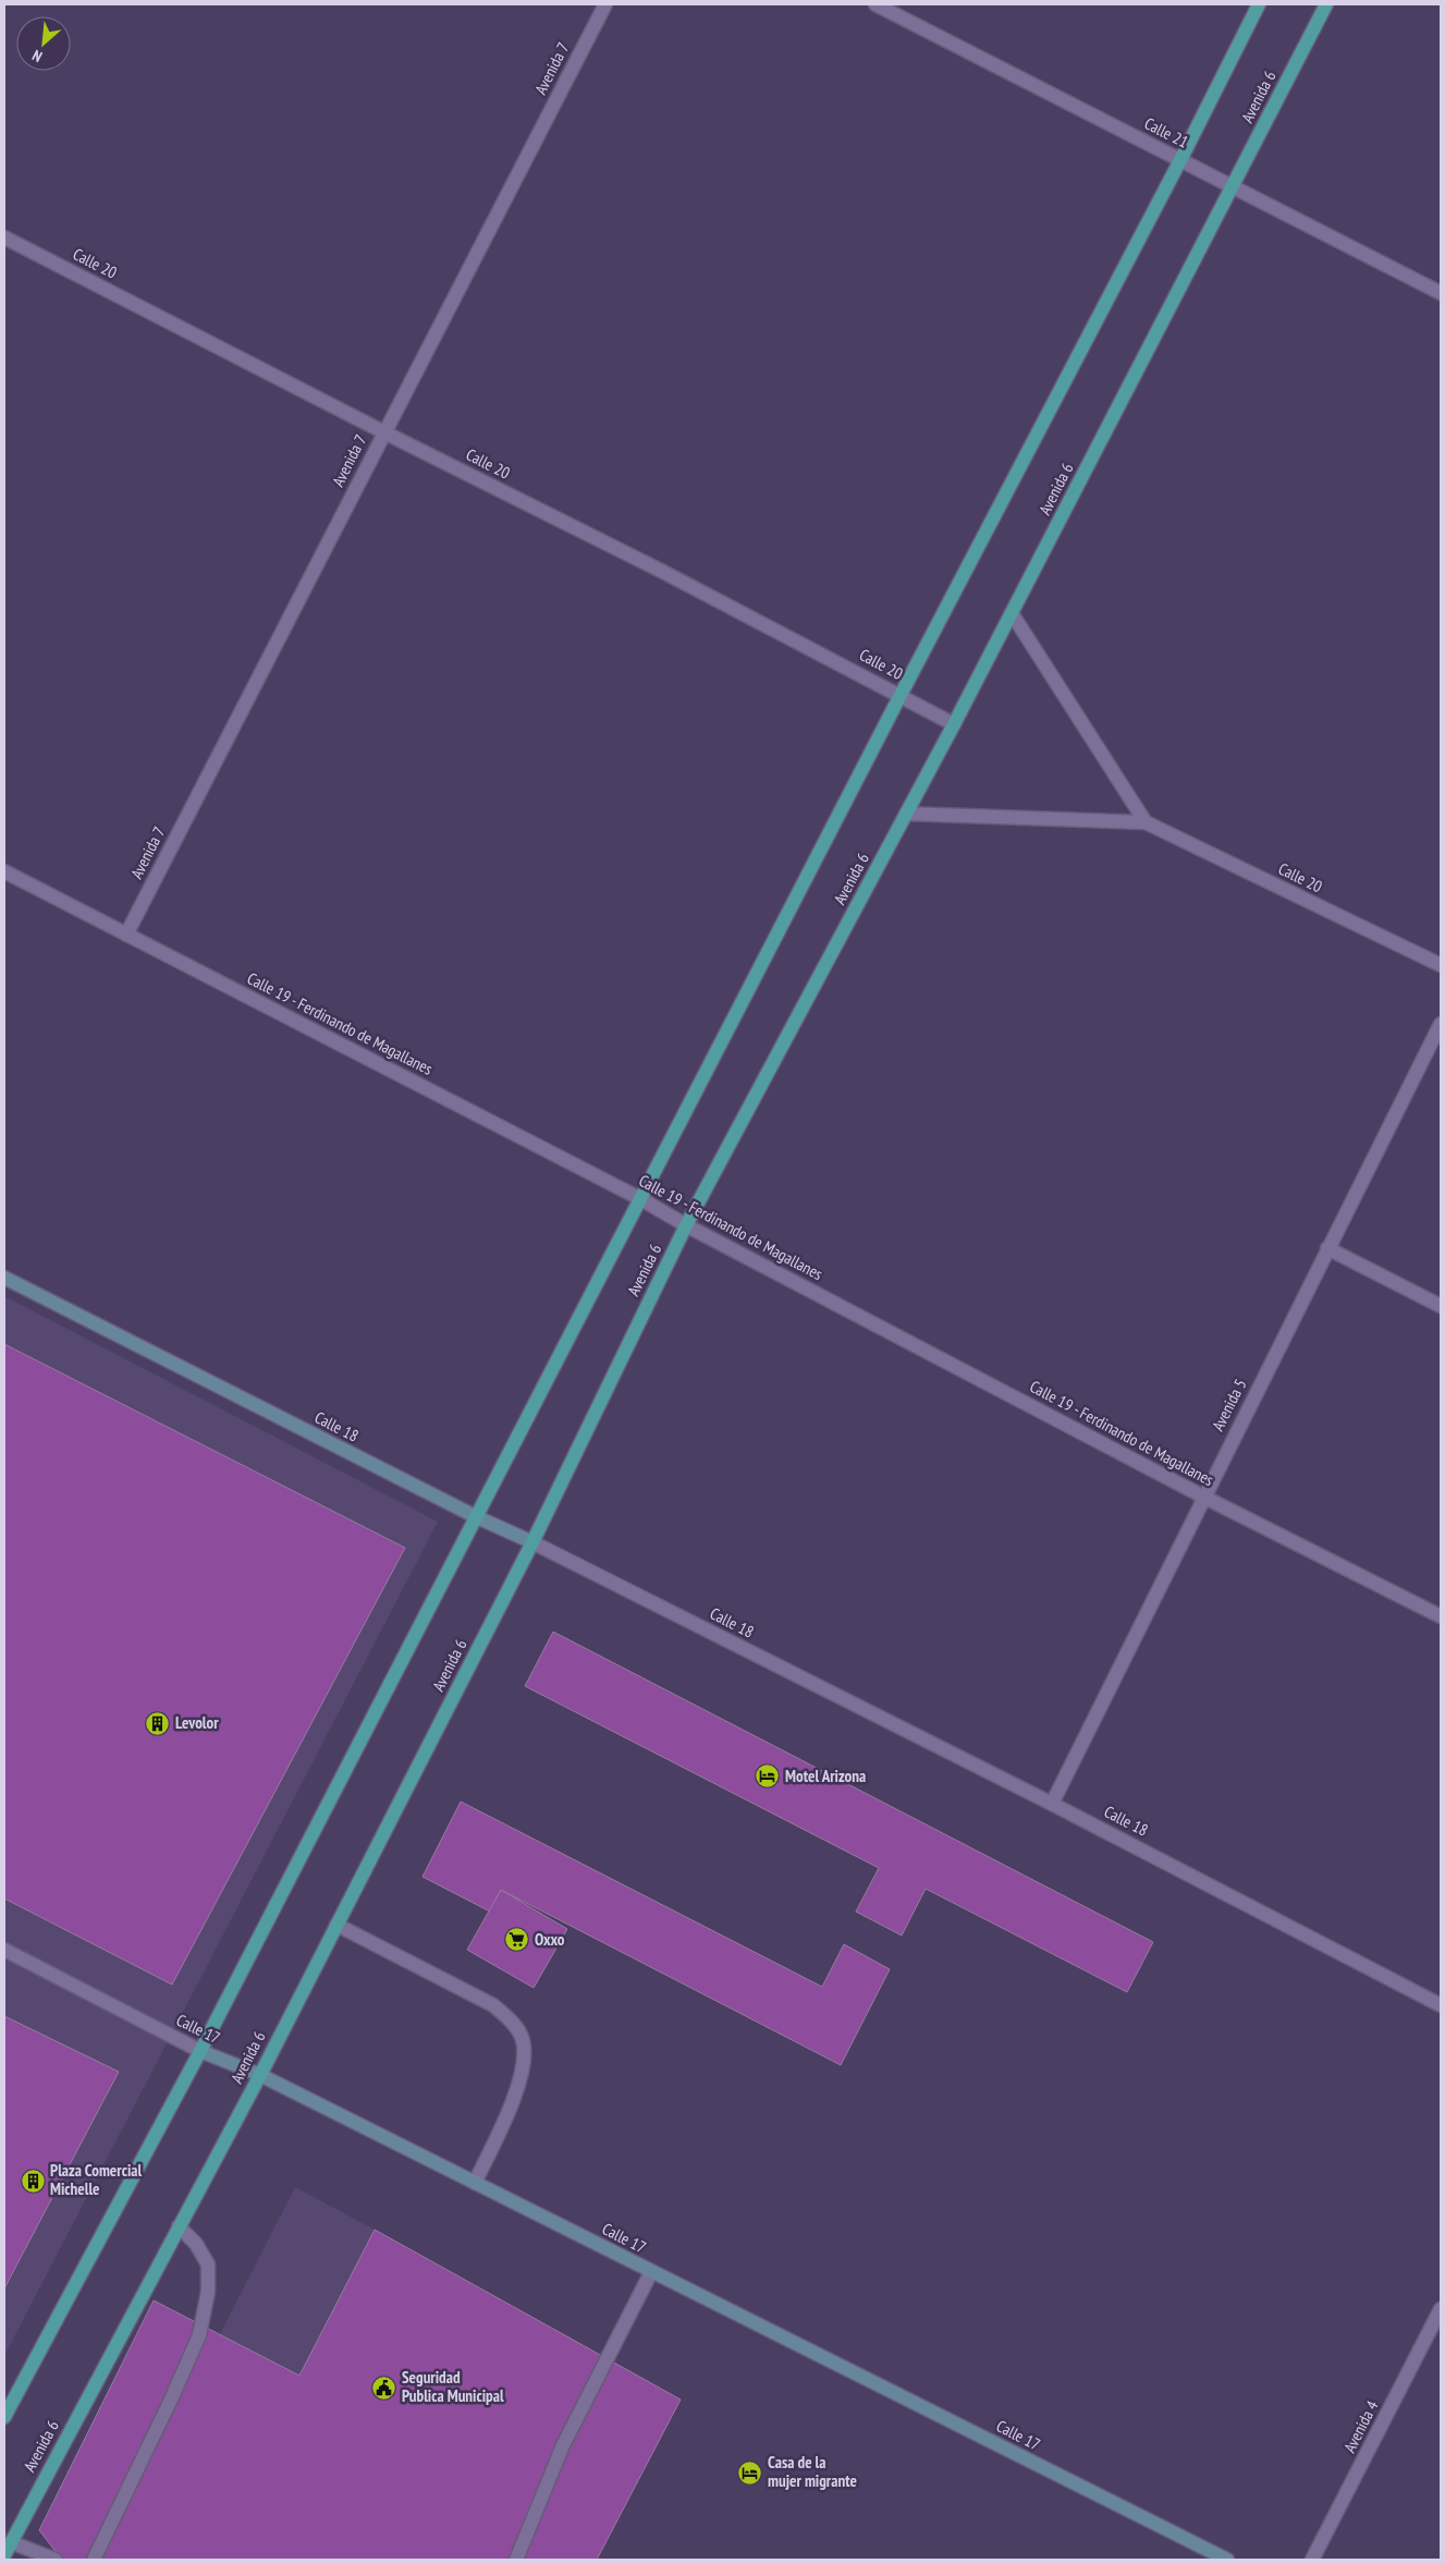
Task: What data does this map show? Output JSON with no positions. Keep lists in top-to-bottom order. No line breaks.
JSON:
{"streets":{"main road":["Avenida 6"],"street":["Avenida 7","Calle 21","Calle 20","Calle 19 - Ferdinando de Magallanes","Avenida 5","Calle 18","Calle 17","Avenida 4"]},"crossings":[["Avenida 7","Calle 20"],["Avenida 7","Calle 19 - Ferdinando de Magallanes"],["Avenida 6","Calle 21"],["Avenida 6","Calle 20"],["Avenida 6","Calle 19 - Ferdinando de Magallanes"],["Avenida 6","Calle 18"],["Avenida 6","Calle 17"],["Calle 19 - Ferdinando de Magallanes","Avenida 5"],["Avenida 5","Calle 18"]],"places":{"building":["Levolor","Plaza Comercial Michelle"],"hotel":["Motel Arizona","Casa de la mujer migrante"],"supermarket":["Oxxo"],"public building":["Seguridad Publica Municipal"]},"north":"bottom left"}
